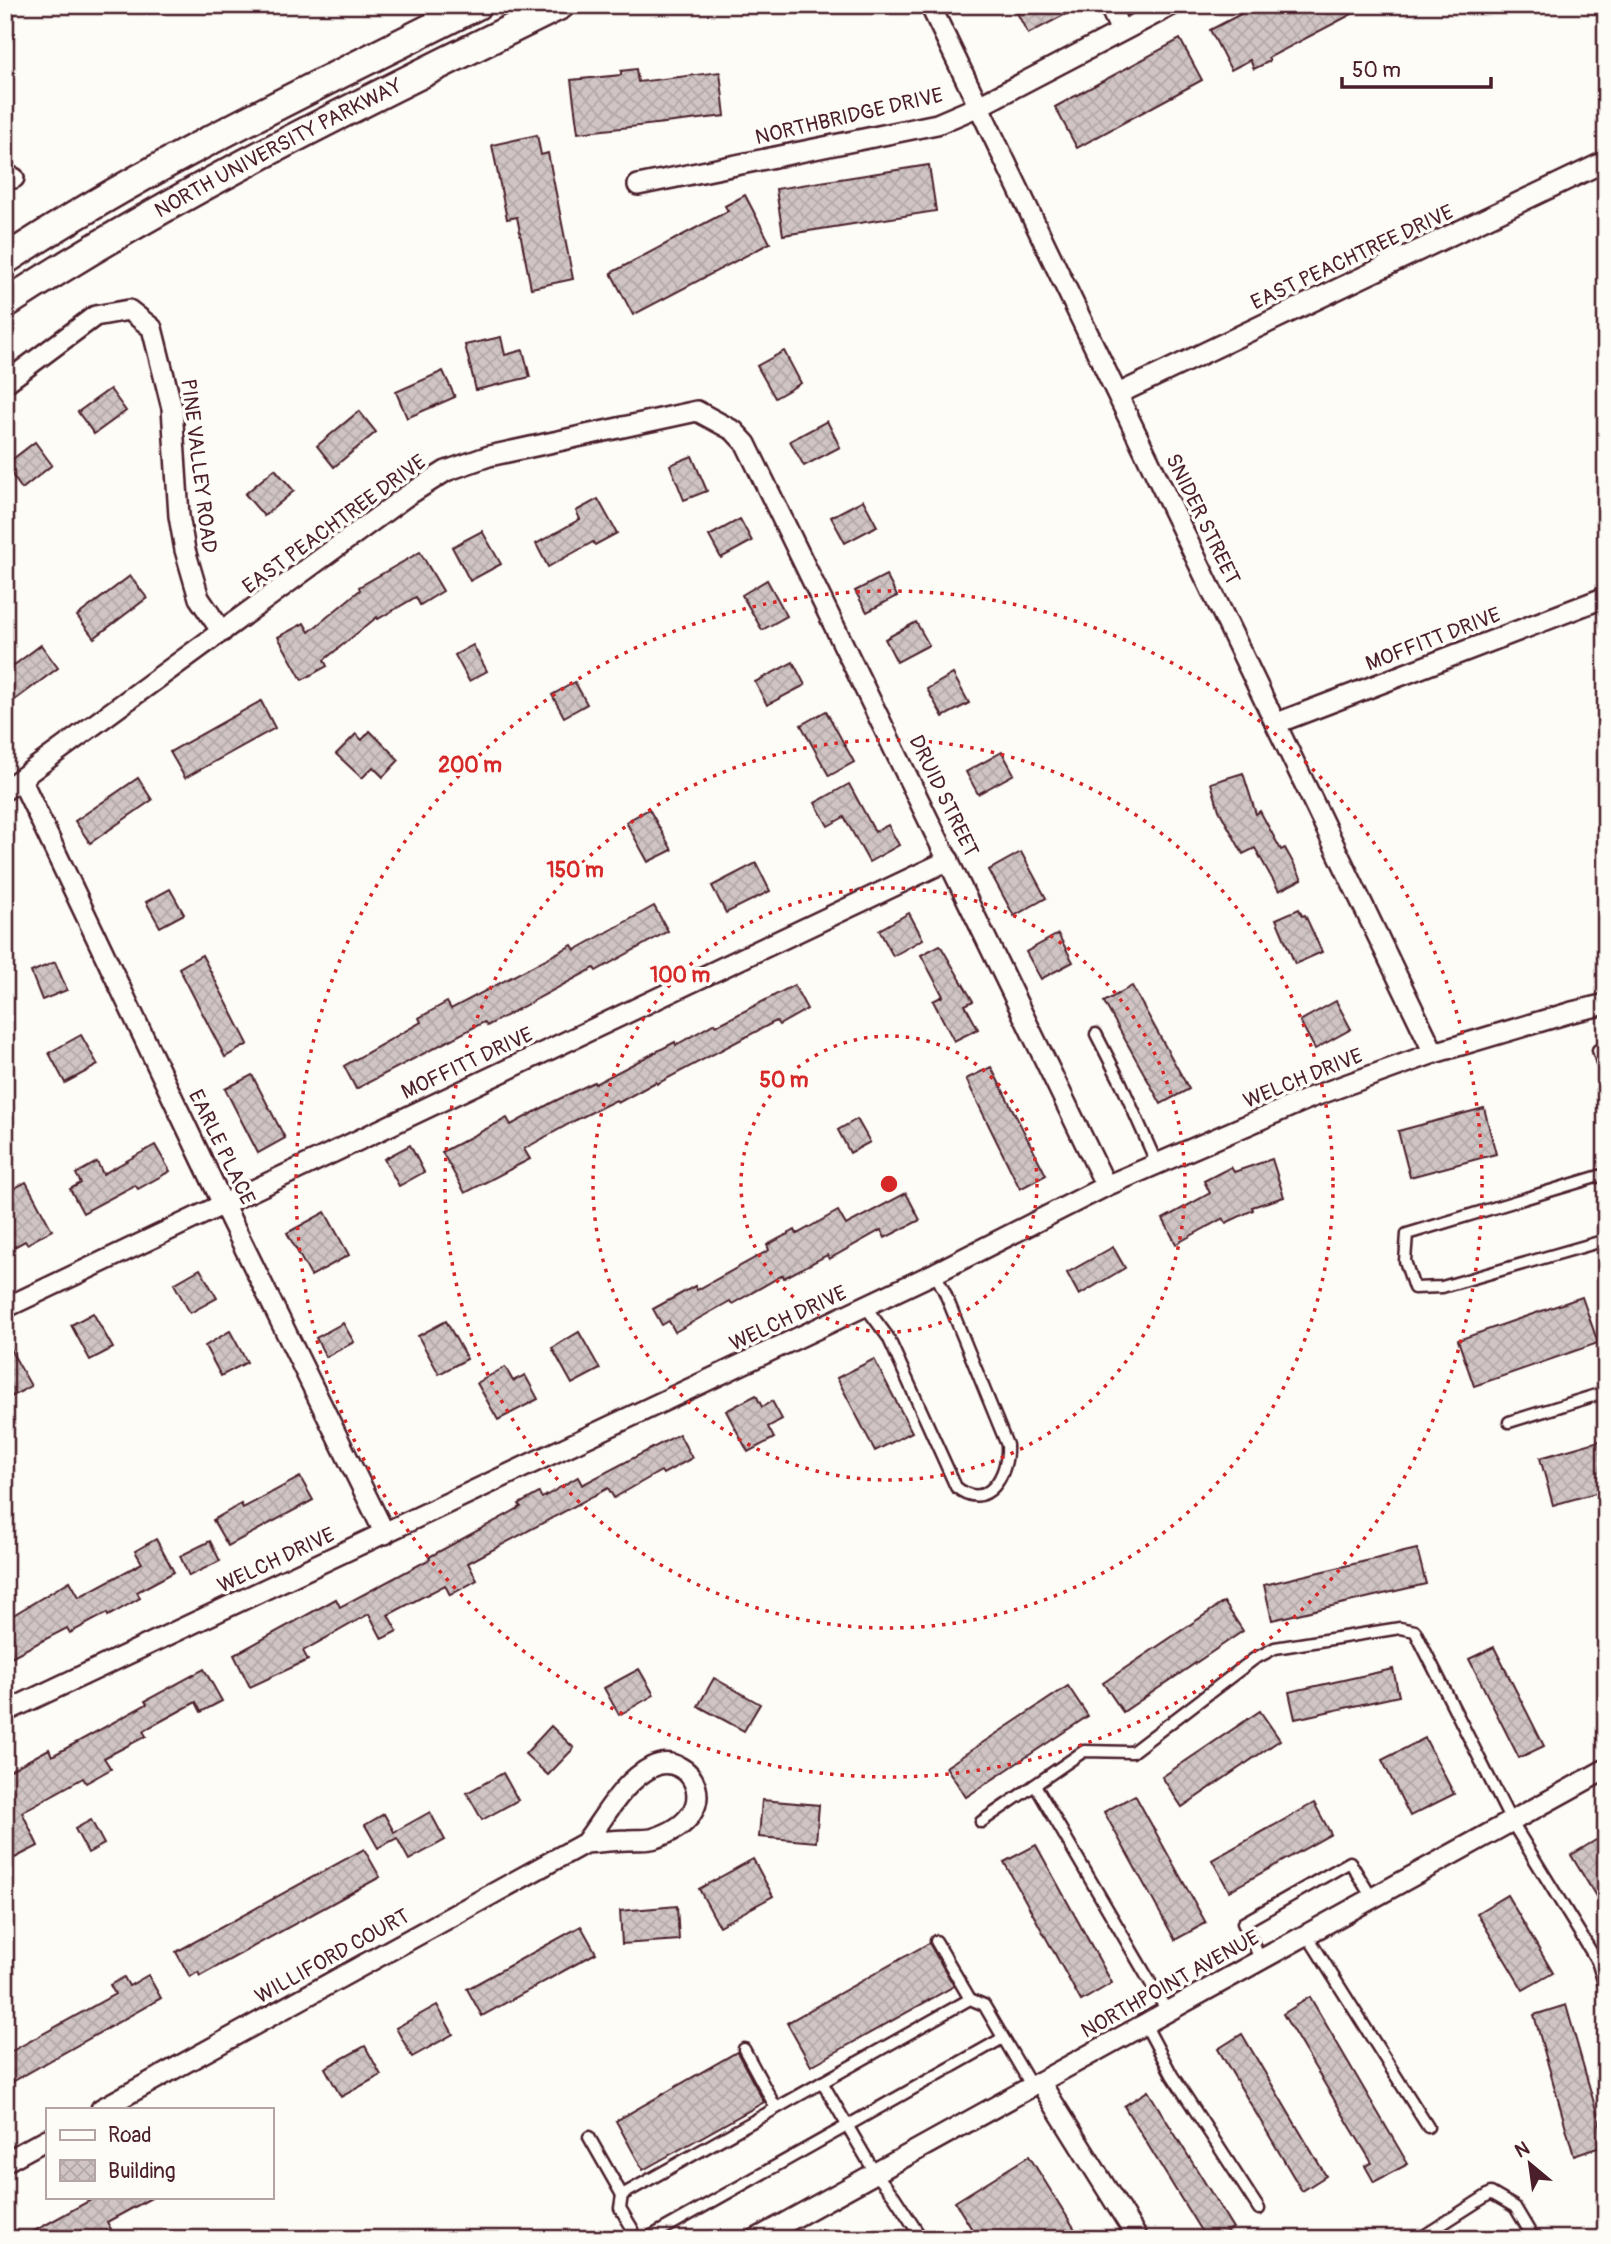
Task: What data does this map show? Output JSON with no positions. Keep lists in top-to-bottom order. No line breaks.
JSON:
{"streets":{"main road":["NORTH UNIVERSITY PARKWAY"],"street":["NORTHBRIDGE DRIVE","EAST PEACHTREE DRIVE","PINE VALLEY ROAD","SNIDER STREET","MOFFITT DRIVE","DRUID STREET","WELCH DRIVE","EARLE PLACE","WILLIFORD COURT","NORTHPOINT AVENUE"]},"crossings":[["NORTHBRIDGE DRIVE","SNIDER STREET"],["EAST PEACHTREE DRIVE","PINE VALLEY ROAD"],["EAST PEACHTREE DRIVE","SNIDER STREET"],["EAST PEACHTREE DRIVE","DRUID STREET"],["EAST PEACHTREE DRIVE","EARLE PLACE"],["SNIDER STREET","MOFFITT DRIVE"],["SNIDER STREET","WELCH DRIVE"],["MOFFITT DRIVE","DRUID STREET"],["MOFFITT DRIVE","EARLE PLACE"],["DRUID STREET","WELCH DRIVE"],["WELCH DRIVE","EARLE PLACE"]],"legend":["Road","Building"],"scale_bar":"50 m","north":"top left","rings":["200 m","150 m","100 m","50 m"]}
